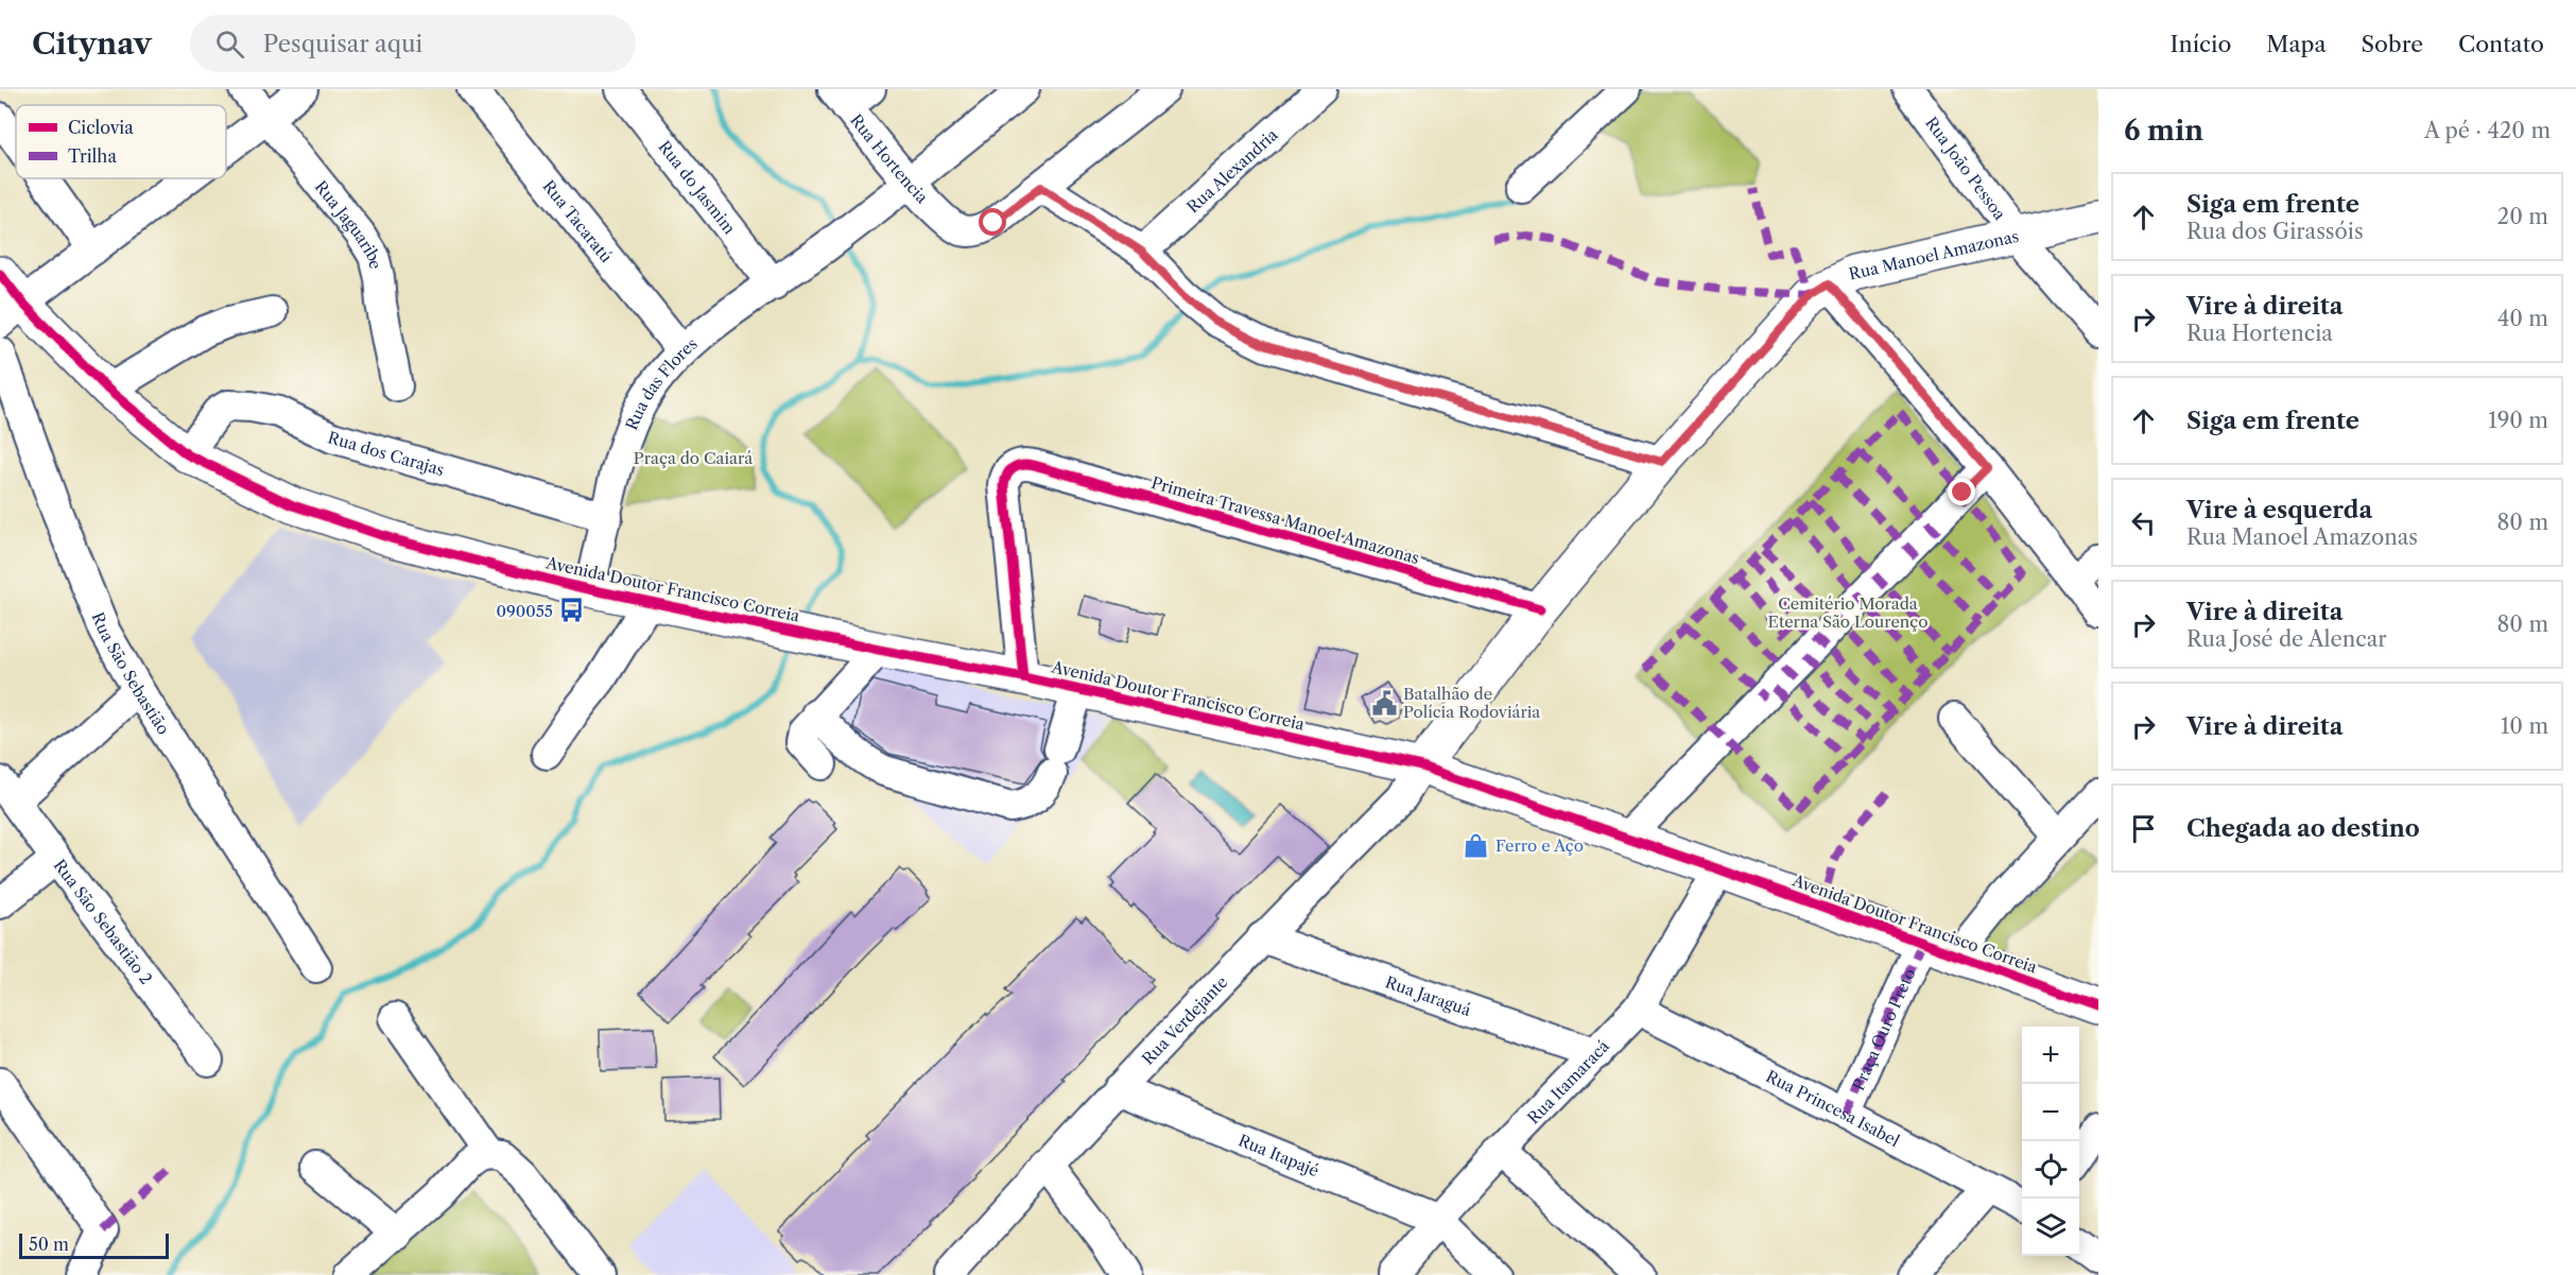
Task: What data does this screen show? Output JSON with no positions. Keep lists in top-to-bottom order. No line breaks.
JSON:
{"streets":{"main road":["Rua Manoel Amazonas","Avenida Doutor Francisco Correia"],"street":["Rua Hortencia","Rua João Pessoa","Rua Alexandria","Rua do Jasmim","Rua Tacaratú","Rua Jaguaribe","Rua das Flores","Rua dos Carajas","Primeira Travessa Manoel Amazonas","Rua São Sebastião","Rua São Sebastião 2","Rua Jaraguá","Rua Verdejante","Praça Ouro Preto","Rua Itamaracá","Rua Princesa Isabel","Rua Itapajé"]},"crossings":[["Rua Hortencia","Rua das Flores"],["Rua João Pessoa","Rua Manoel Amazonas"],["Rua do Jasmim","Rua das Flores"],["Rua Tacaratú","Rua das Flores"],["Rua Manoel Amazonas","Primeira Travessa Manoel Amazonas"],["Rua Manoel Amazonas","Avenida Doutor Francisco Correia"],["Rua Manoel Amazonas","Rua Verdejante"],["Rua das Flores","Rua dos Carajas"],["Rua das Flores","Avenida Doutor Francisco Correia"],["Rua dos Carajas","Avenida Doutor Francisco Correia"],["Primeira Travessa Manoel Amazonas","Avenida Doutor Francisco Correia"],["Avenida Doutor Francisco Correia","Rua Verdejante"],["Avenida Doutor Francisco Correia","Praça Ouro Preto"],["Avenida Doutor Francisco Correia","Rua Itamaracá"],["Rua Jaraguá","Rua Verdejante"],["Rua Jaraguá","Rua Itamaracá"],["Rua Verdejante","Rua Itapajé"],["Praça Ouro Preto","Rua Princesa Isabel"],["Rua Itamaracá","Rua Princesa Isabel"],["Rua Itamaracá","Rua Itapajé"]],"parks":["Praça do Caiará","Cemitério Morada Eterna São Lourenço"],"places":{"bus stop":["090055"],"public building":["Batalhão de Polícia Rodoviária"],"shop":["Ferro e Aço"]},"legend":["Ciclovia","Trilha"],"scale_bar":"50 m","page":{"header":"Citynav","search":"Pesquisar aqui","nav":["Início","Mapa","Sobre","Contato"],"heading":["6 min","A pé · 420 m"],"list":[["Siga em frente","Rua dos Girassóis","20 m"],["Vire à direita","Rua Hortencia","40 m"],["Siga em frente","190 m"],["Vire à esquerda","Rua Manoel Amazonas","80 m"],["Vire à direita","Rua José de Alencar","80 m"],["Vire à direita","10 m"],"Chegada ao destino"],"map_buttons":["+","−"],"scale":"50 m"}}
